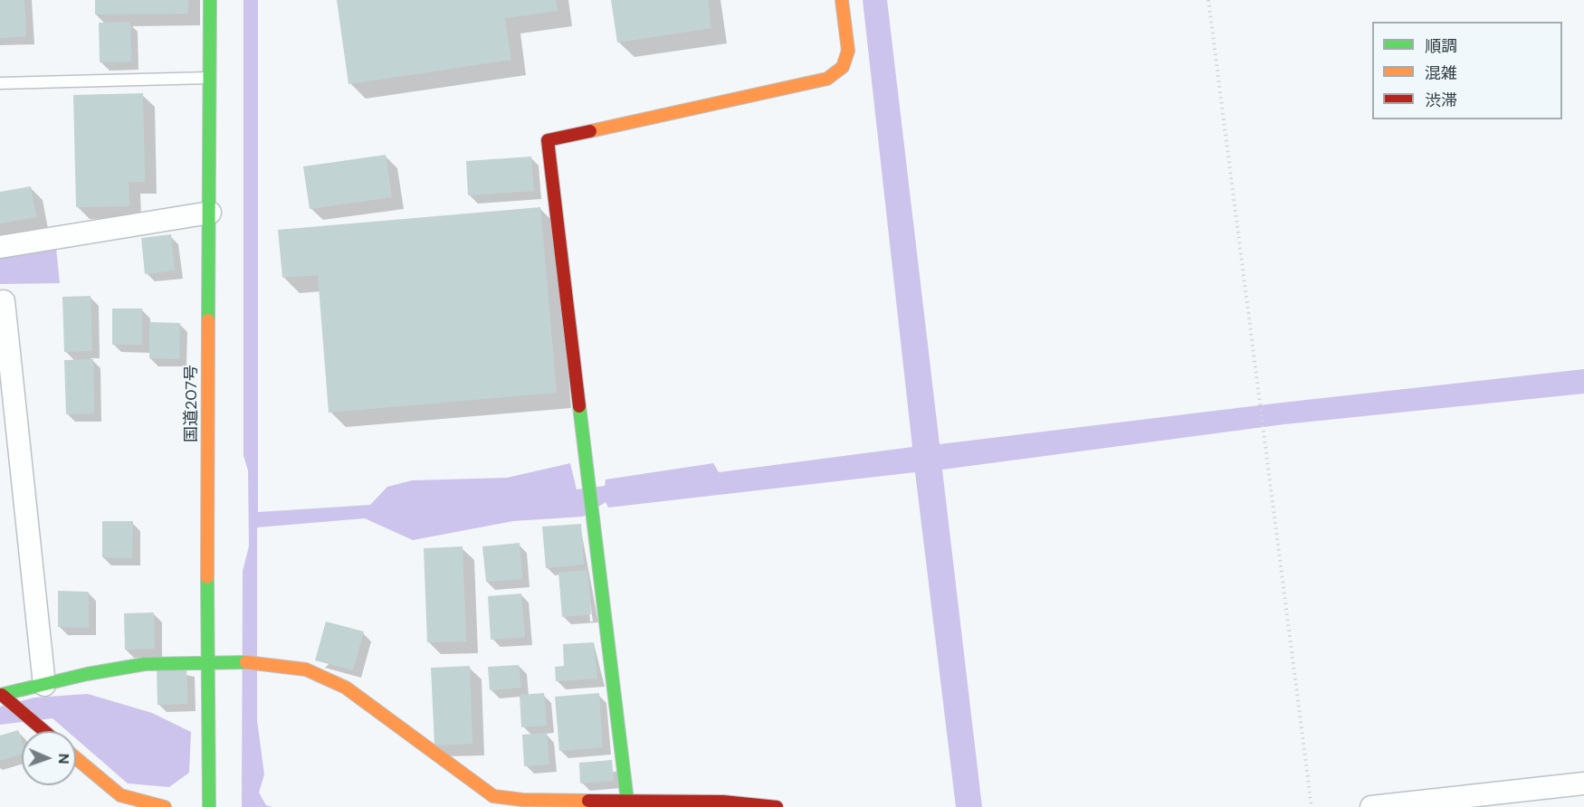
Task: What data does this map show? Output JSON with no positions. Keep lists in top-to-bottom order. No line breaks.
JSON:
{"streets":{"main road":["国道207号"]},"legend":["順調","混雑","渋滞"],"north":"right"}
